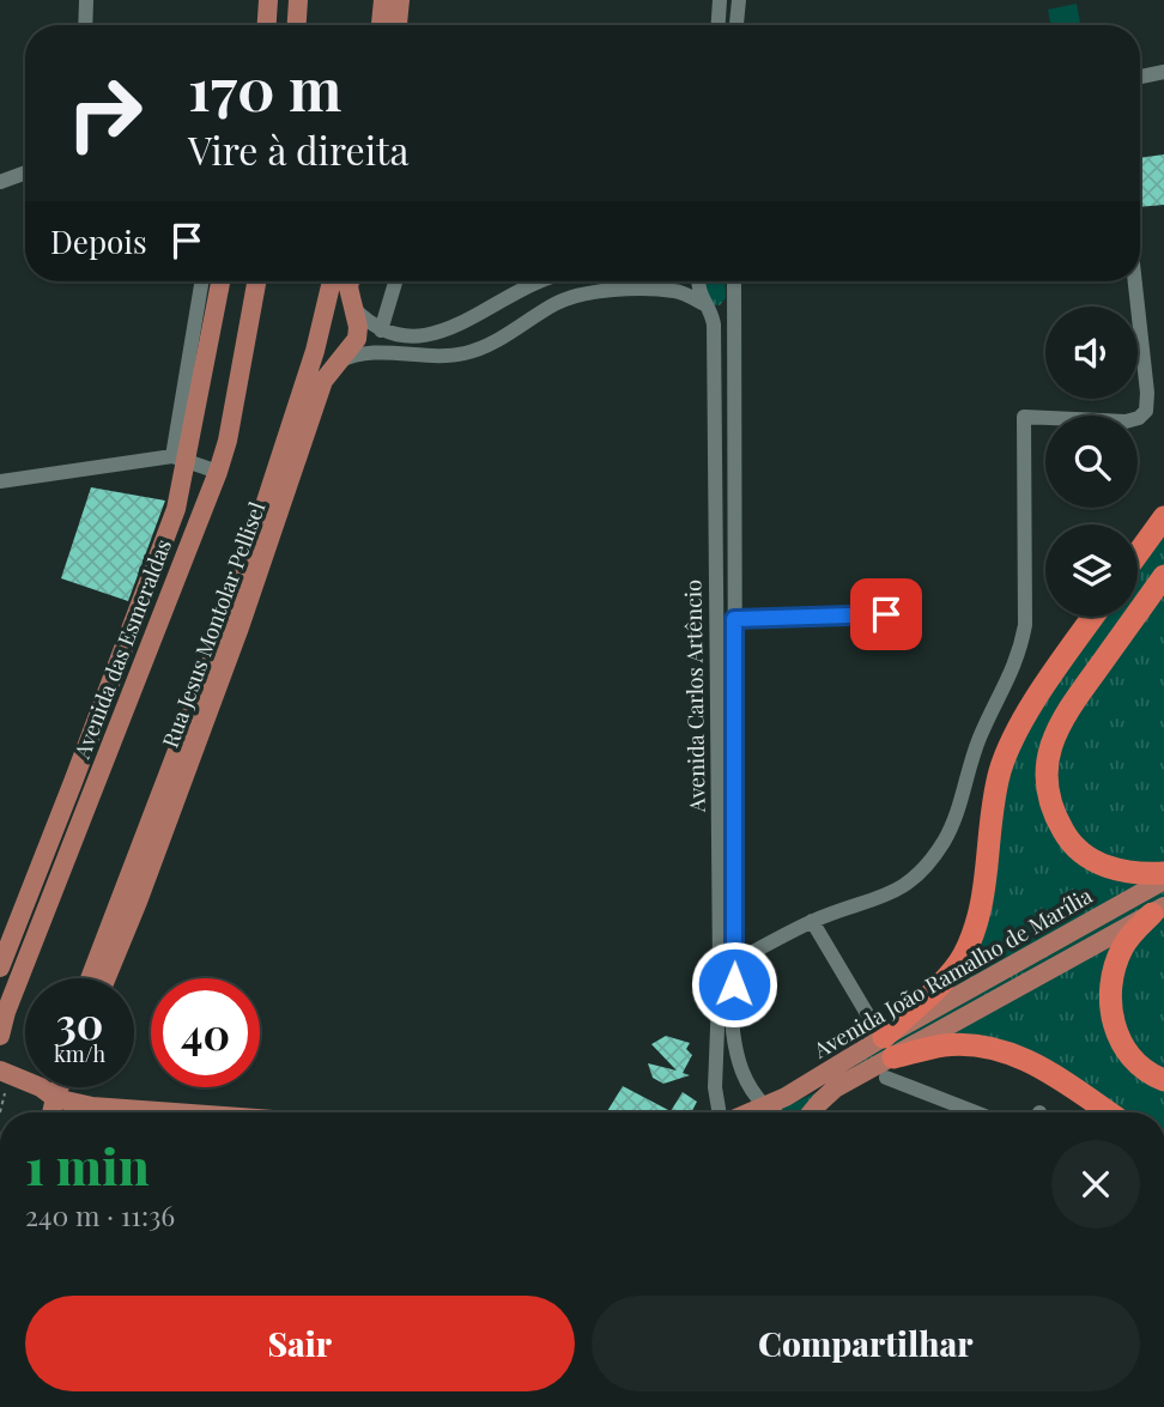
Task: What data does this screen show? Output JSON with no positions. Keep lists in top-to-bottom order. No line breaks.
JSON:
{"streets":{"main road":["Rua Jesus Montolar Pellisel","Avenida das Esmeraldas","Avenida João Ramalho de Marília"],"street":["Avenida Carlos Artêncio"]},"crossings":[["Avenida Carlos Artêncio","Avenida João Ramalho de Marília"]],"page":{"turn":["170 m","Vire à direita"],"then":"Depois","speed":"30 km/h","limit":"40","heading":["1 min","240 m · 11:36"],"buttons":["Sair","Compartilhar"]}}
